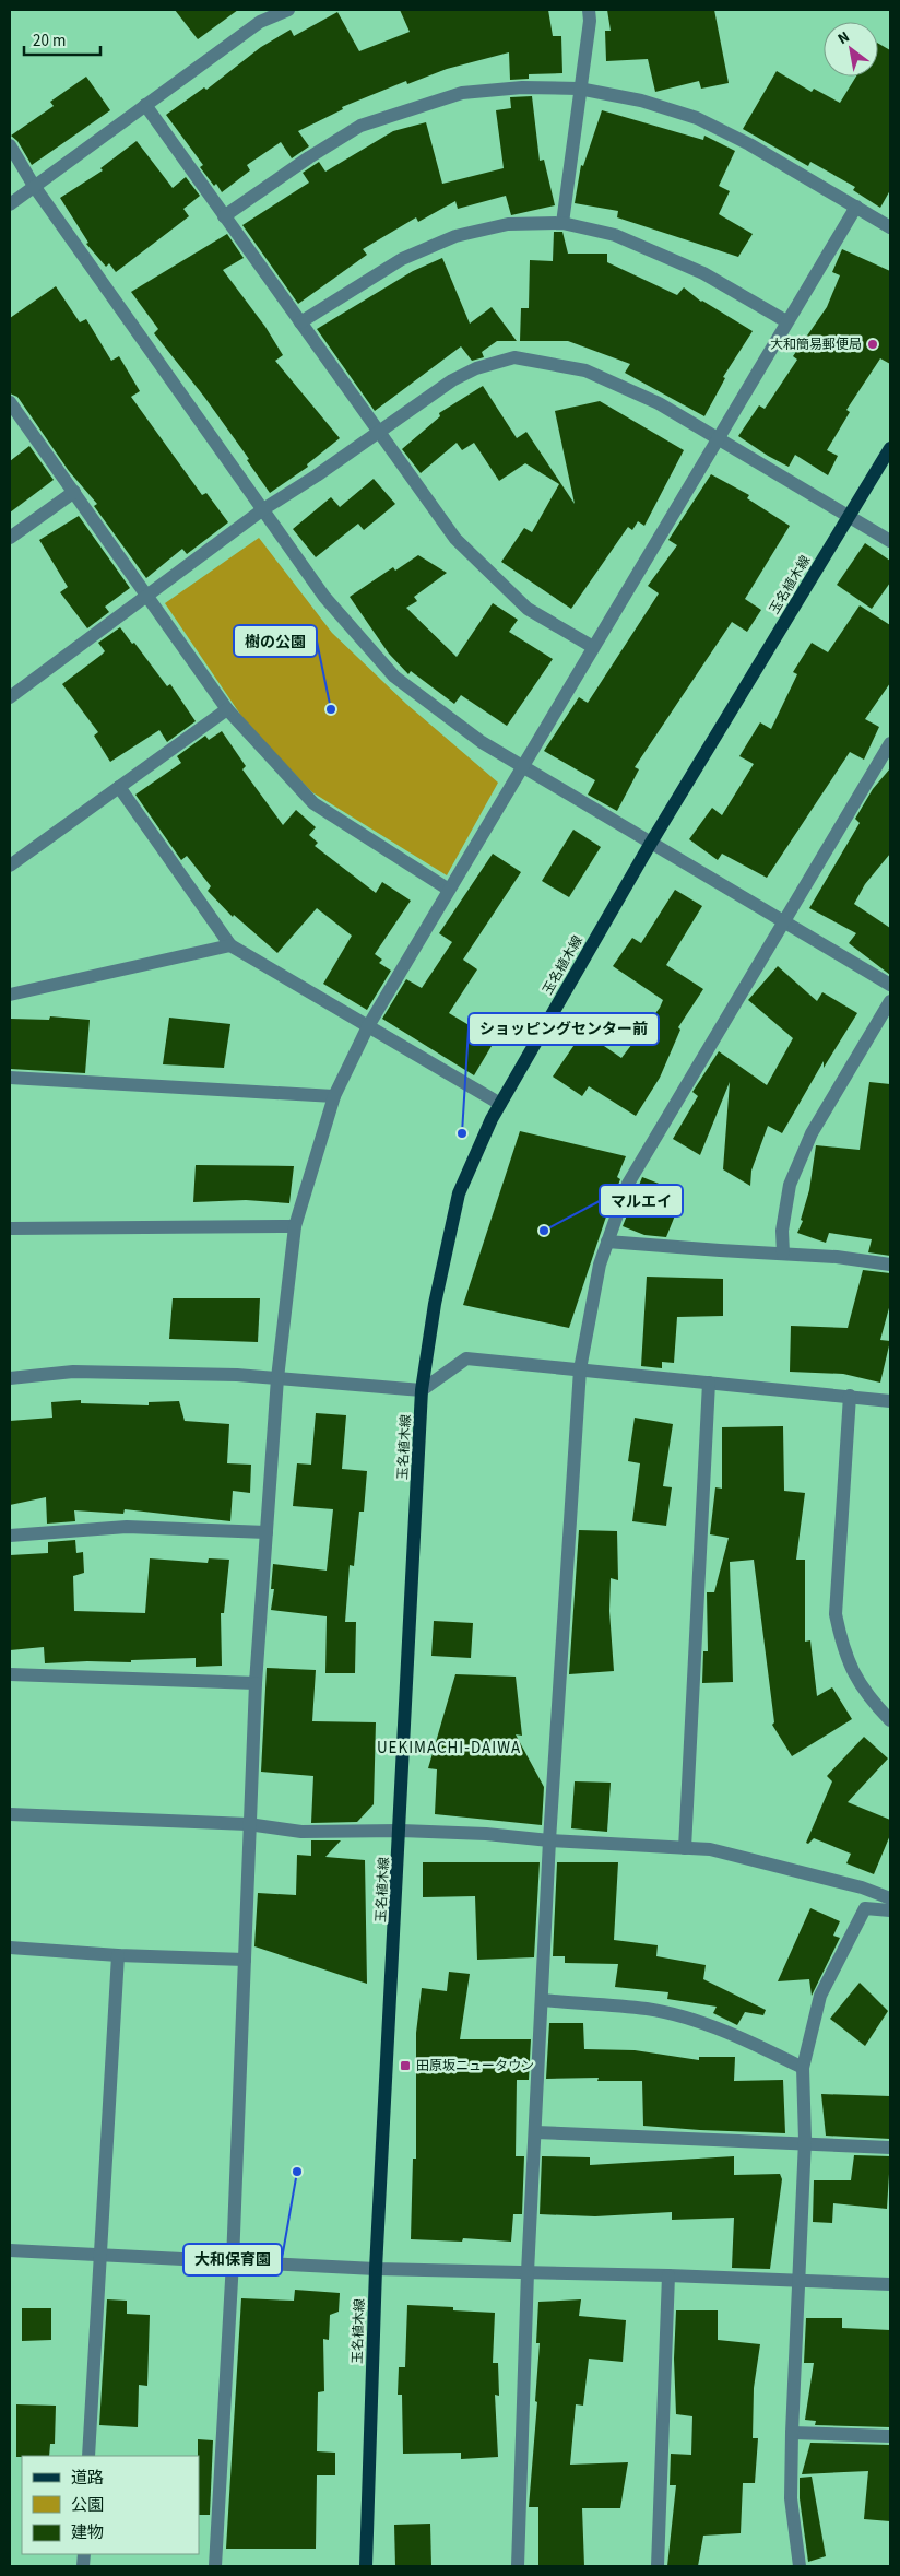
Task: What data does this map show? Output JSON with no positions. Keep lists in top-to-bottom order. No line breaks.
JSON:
{"streets":{"main road":["玉名植木線"]},"districts":["UEKIMACHI-DAIWA"],"places":{"other":["大和簡易郵便局","樹の公園","ショッピングセンター前","マルエイ","大和保育園"],"transit":["田原坂ニュータウン"]},"legend":["道路","公園","建物"],"scale_bar":"20 m","north":"top left"}
